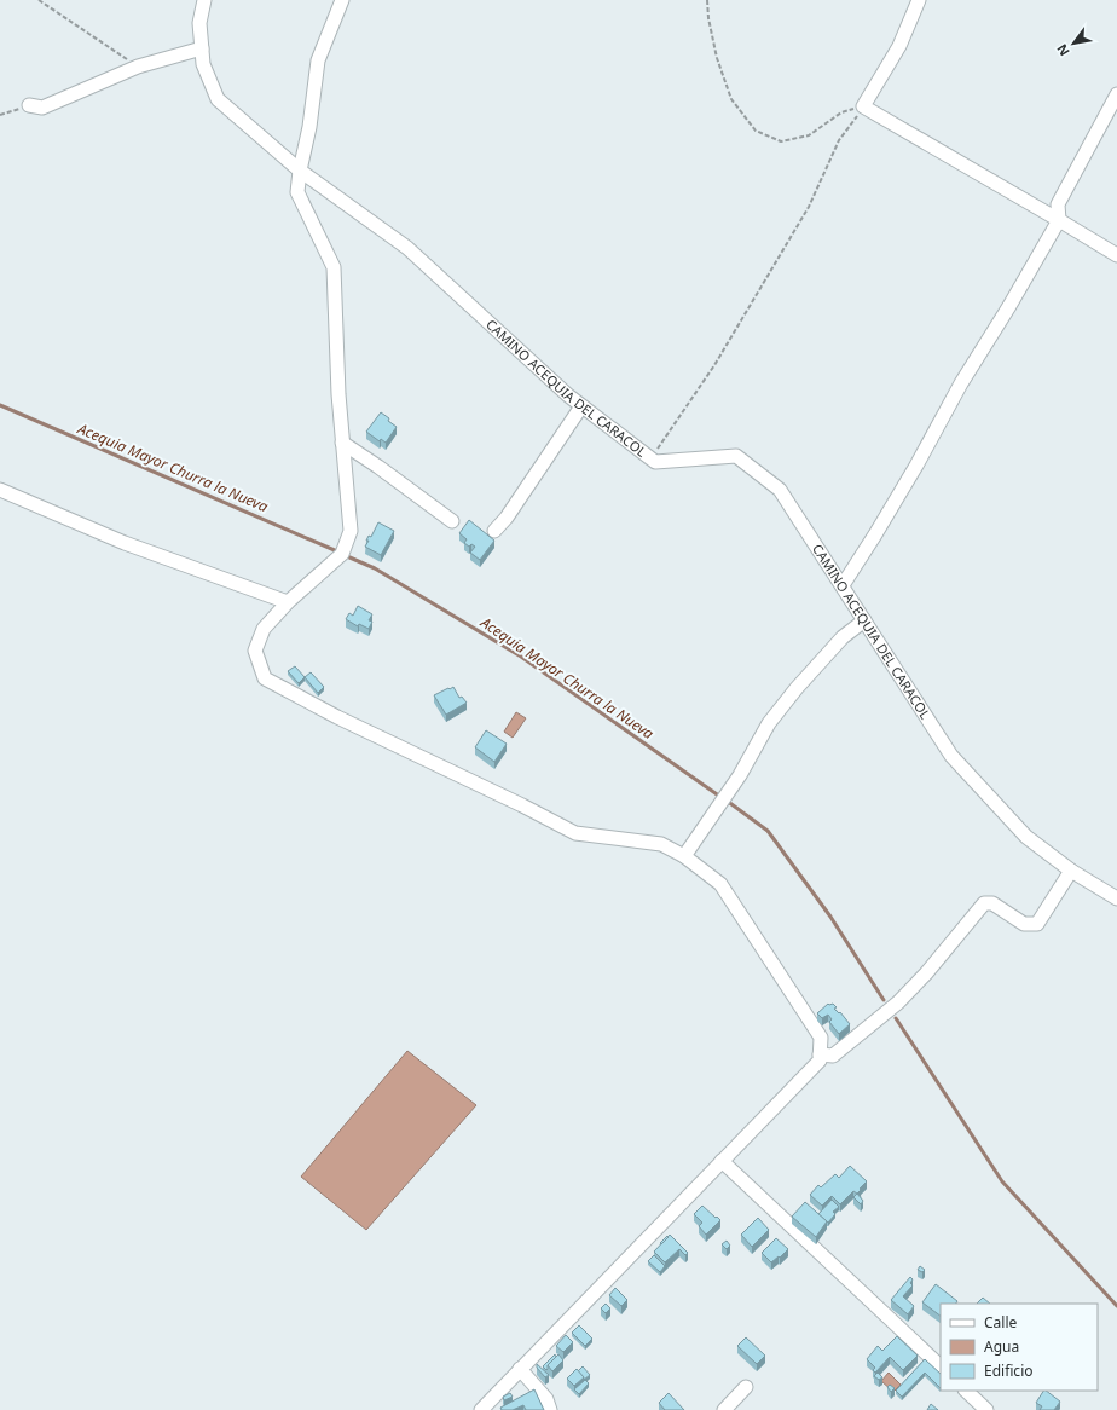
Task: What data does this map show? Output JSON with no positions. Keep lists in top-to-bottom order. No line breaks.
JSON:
{"streets":{"street":["CAMINO ACEQUIA DEL CARACOL"]},"water":["Acequia Mayor Churra la Nueva"],"legend":["Calle","Agua","Edificio"],"north":"bottom left"}
